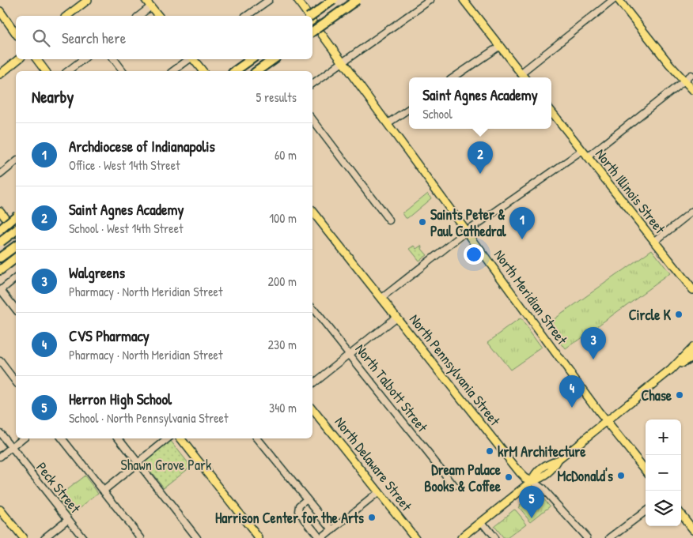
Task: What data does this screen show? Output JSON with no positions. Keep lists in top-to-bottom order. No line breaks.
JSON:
{"streets":{"main road":["North Illinois Street","North Meridian Street","North Pennsylvania Street","North Delaware Street"],"street":["North Talbott Street","Peck Street"]},"parks":["Shawn Grove Park"],"places":["Saints Peter & Paul Cathedral","Circle K","Chase","krM Architecture","McDonald's","Dream Palace Books & Coffee","Harrison Center for the Arts"],"page":{"search":"Search here","heading":["Nearby","5 results"],"popup":["Saint Agnes Academy","School"],"list":[{"mark":"1","name":"Archdiocese of Indianapolis","note":"Office · West 14th Street","value":"60 m"},{"mark":"2","name":"Saint Agnes Academy","note":"School · West 14th Street","value":"100 m"},{"mark":"3","name":"Walgreens","note":"Pharmacy · North Meridian Street","value":"200 m"},{"mark":"4","name":"CVS Pharmacy","note":"Pharmacy · North Meridian Street","value":"230 m"},{"mark":"5","name":"Herron High School","note":"School · North Pennsylvania Street","value":"340 m"}],"pins":["2","1","3","4","5"],"map_buttons":["+","−"]}}
